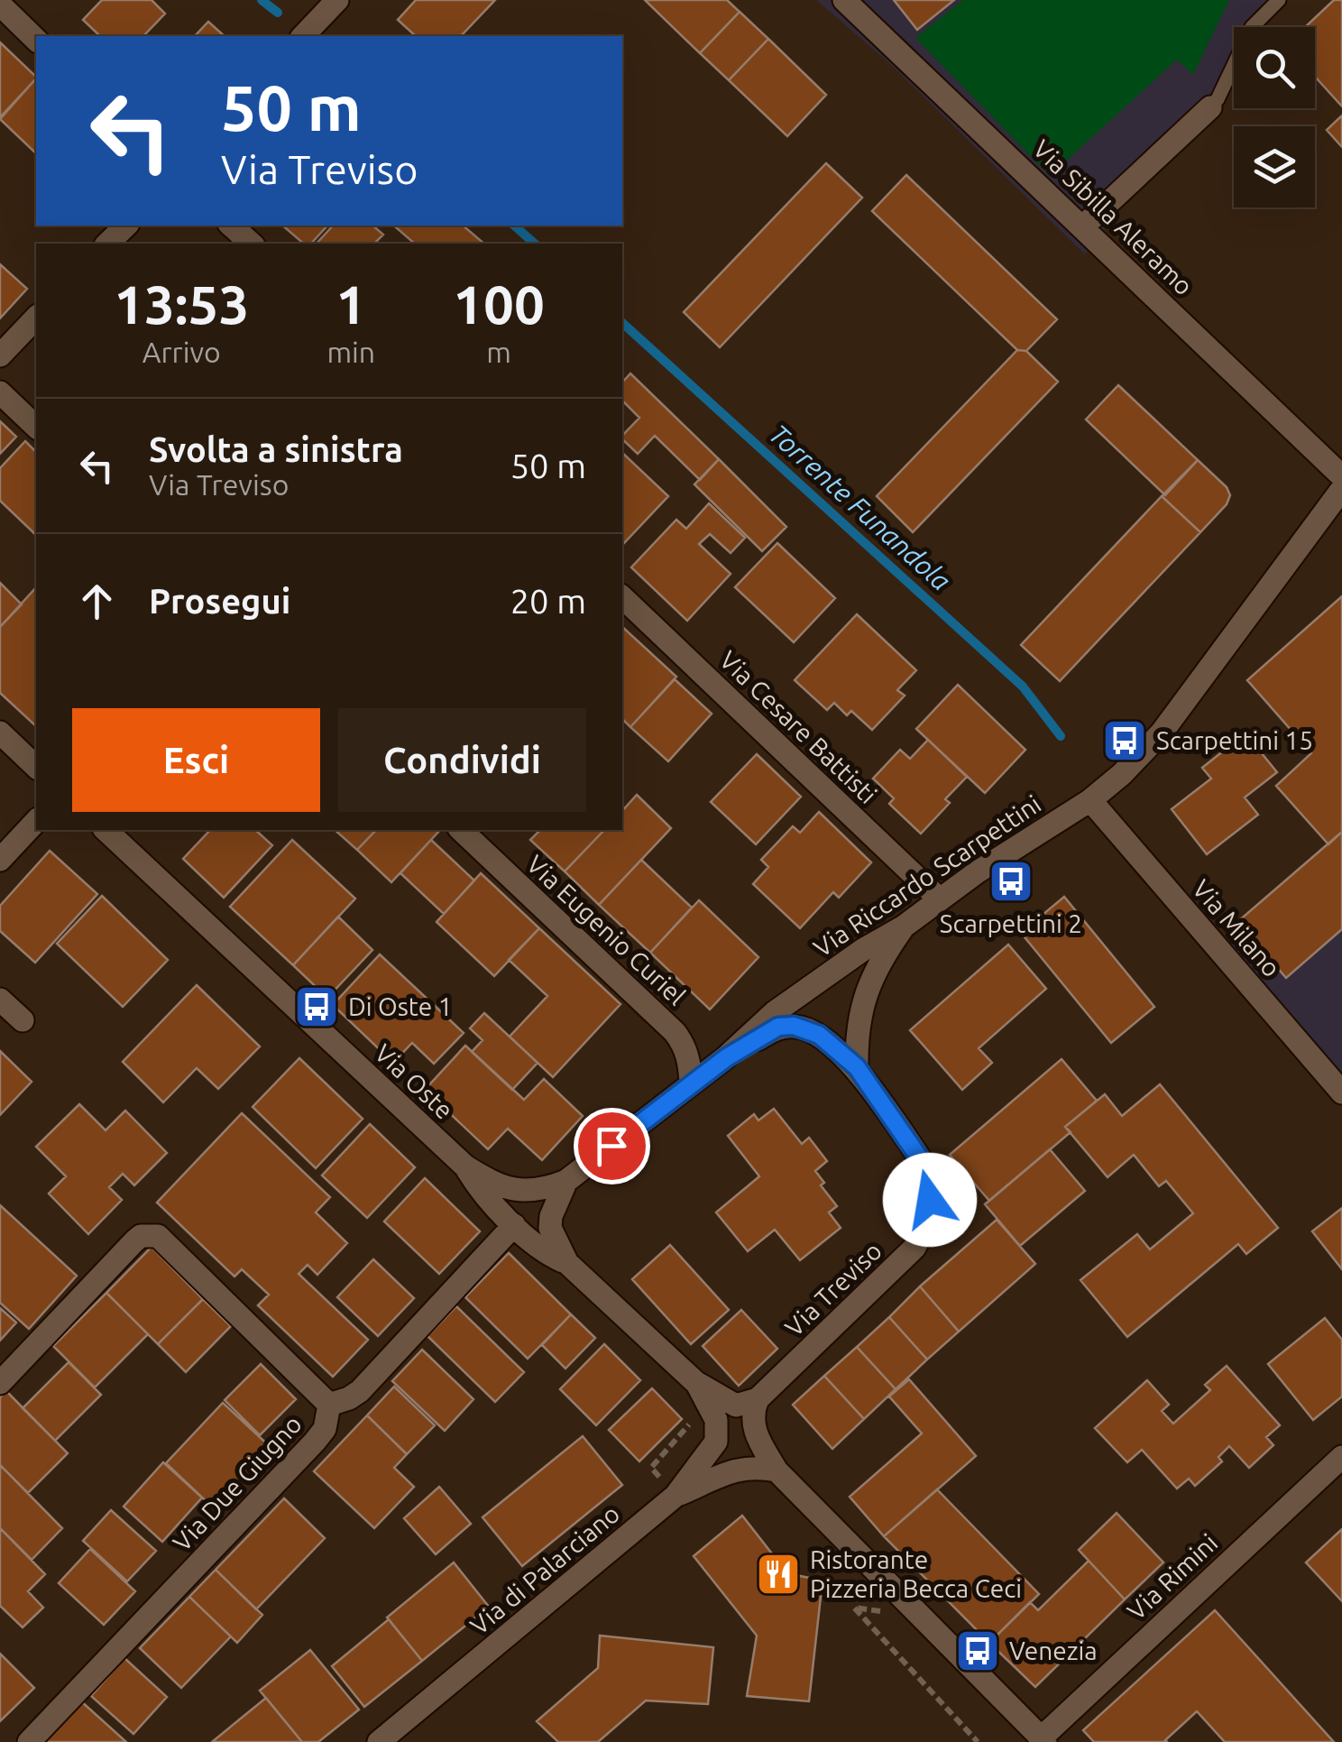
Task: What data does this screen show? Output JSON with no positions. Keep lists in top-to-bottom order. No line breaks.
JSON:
{"streets":{"street":["Via Sibilla Aleramo","Via Cesare Battisti","Via Riccardo Scarpettini","Via Milano","Via Eugenio Curiel","Via Oste","Via Treviso","Via Due Giugno","Via di Palarciano","Via Rimini"]},"crossings":[["Via Cesare Battisti","Via Riccardo Scarpettini"],["Via Riccardo Scarpettini","Via Milano"],["Via Riccardo Scarpettini","Via Eugenio Curiel"],["Via Riccardo Scarpettini","Via Oste"],["Via Riccardo Scarpettini","Via Treviso"],["Via Oste","Via Treviso"],["Via Oste","Via Due Giugno"],["Via Oste","Via di Palarciano"]],"water":["Torrente Funandola"],"places":{"bus stop":["Scarpettini 15","Scarpettini 2","Di Oste 1","Venezia"],"restaurant":["Ristorante Pizzeria Becca Ceci"]},"page":{"turn":["50 m","Via Treviso"],"eta":["13:53","Arrivo","1","min","100","m"],"list":[{"name":"Svolta a sinistra","note":"Via Treviso","value":"50 m"},{"name":"Prosegui","value":"20 m"}],"buttons":["Esci","Condividi"]}}
